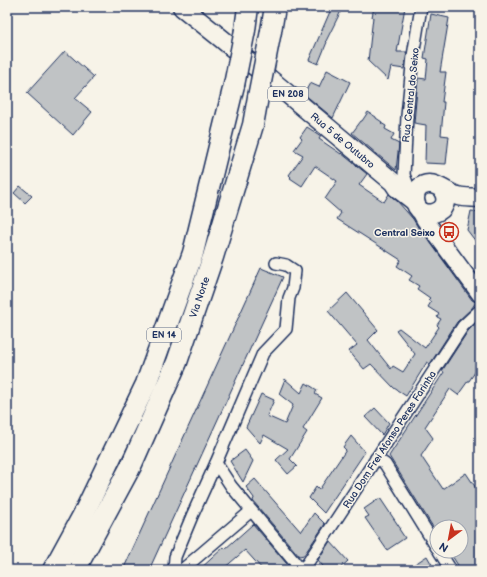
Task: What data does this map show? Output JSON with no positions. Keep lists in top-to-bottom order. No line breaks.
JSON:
{"streets":{"highway":["Via Norte","EN 14"],"main road":["EN 208","Rua 5 de Outubro"],"street":["Rua Central do Seixo","Rua Dom Frei Afonso Peres Farinha"]},"crossings":[["Rua Central do Seixo","Rua 5 de Outubro"]],"places":{"bus stop":["Central Seixo"]},"north":"bottom left"}
